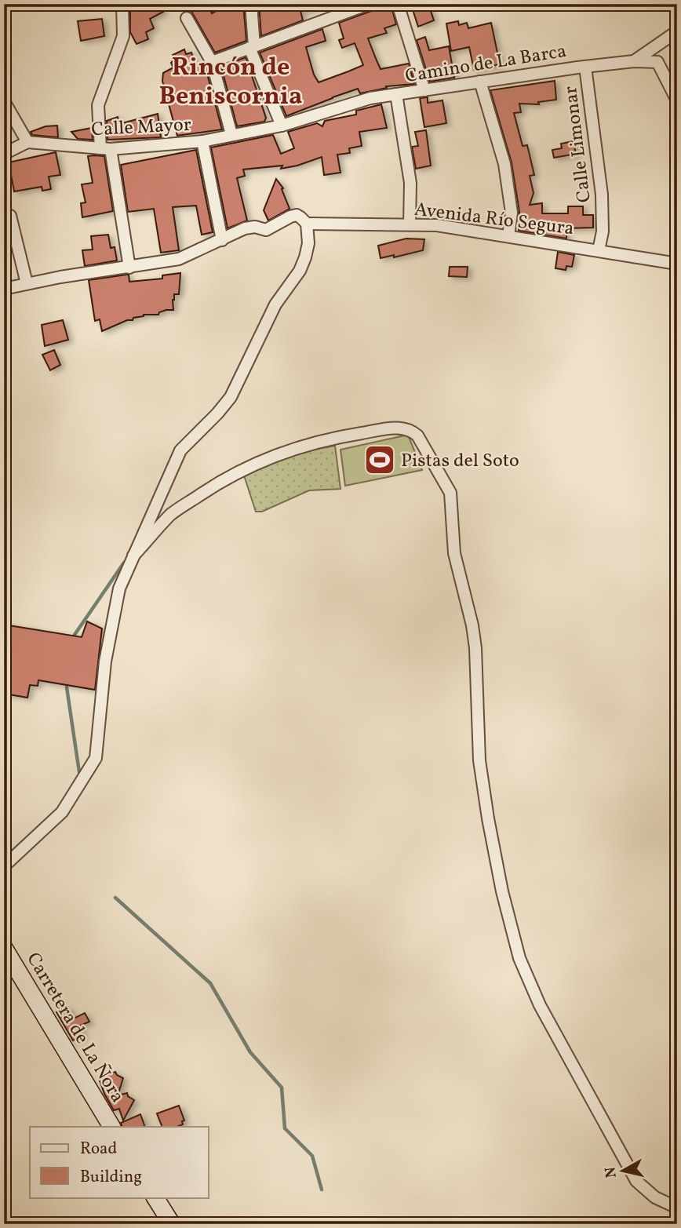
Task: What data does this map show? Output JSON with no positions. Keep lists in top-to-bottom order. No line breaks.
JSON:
{"streets":{"main road":["Carretera de La Ñora"],"street":["Camino de La Barca","Calle Mayor","Calle Limonar","Avenida Río Segura"]},"crossings":[["Camino de La Barca","Calle Mayor"],["Camino de La Barca","Calle Limonar"],["Calle Limonar","Avenida Río Segura"]],"districts":["Rincón de Beniscornia"],"places":{"sports":["Pistas del Soto"]},"legend":["Road","Building"],"north":"left"}
